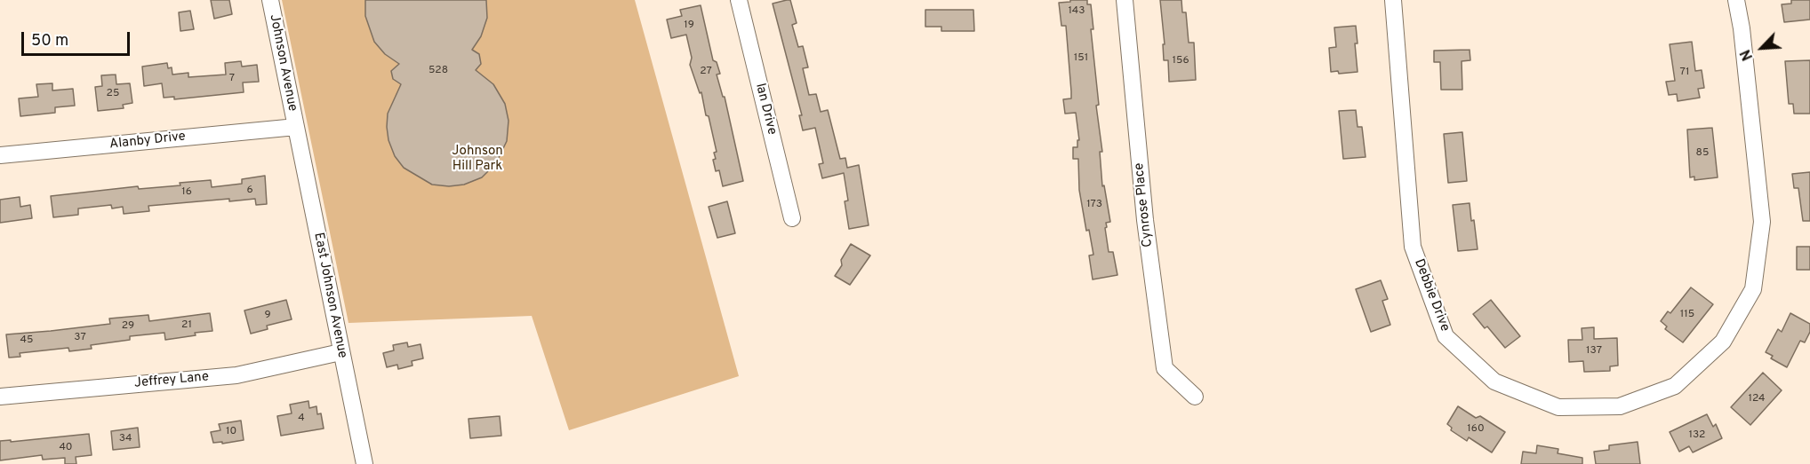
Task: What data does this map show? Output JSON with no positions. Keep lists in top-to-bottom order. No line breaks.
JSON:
{"streets":{"street":["Johnson Avenue","Ian Drive","Alanby Drive","Cynrose Place","East Johnson Avenue","Debbie Drive","Jeffrey Lane"]},"crossings":[["Johnson Avenue","Alanby Drive"],["Johnson Avenue","East Johnson Avenue"],["Alanby Drive","East Johnson Avenue"],["East Johnson Avenue","Jeffrey Lane"]],"parks":["Johnson Hill Park"],"house_numbers":["143","19","151","156","528","27","71","7","25","85","6","16","173","115","9","21","29","37","45","137","124","4","160","10","132","34","40"],"scale_bar":"50 m","north":"bottom left"}
